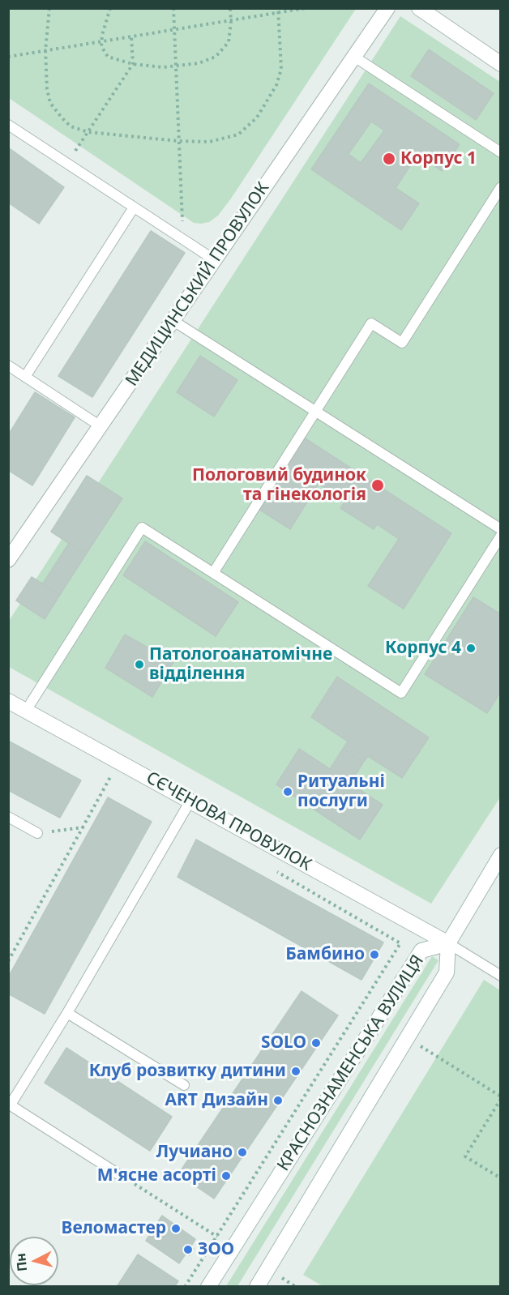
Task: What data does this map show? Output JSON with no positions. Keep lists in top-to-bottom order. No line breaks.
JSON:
{"streets":{"street":["МЕДИЦИНСЬКИЙ ПРОВУЛОК","СЄЧЕНОВА ПРОВУЛОК","КРАСНОЗНАМЕНСЬКА ВУЛИЦЯ"]},"crossings":[["СЄЧЕНОВА ПРОВУЛОК","КРАСНОЗНАМЕНСЬКА ВУЛИЦЯ"]],"places":["Корпус 1","Пологовий будинок та гінекологія","Корпус 4","Патологоанатомічне відділення","Ритуальні послуги","Бамбино","SOLO","Клуб розвитку дитини","ART Дизайн","Лучиано","М'ясне асорті","Веломастер","ЗОО"],"north":"left"}
